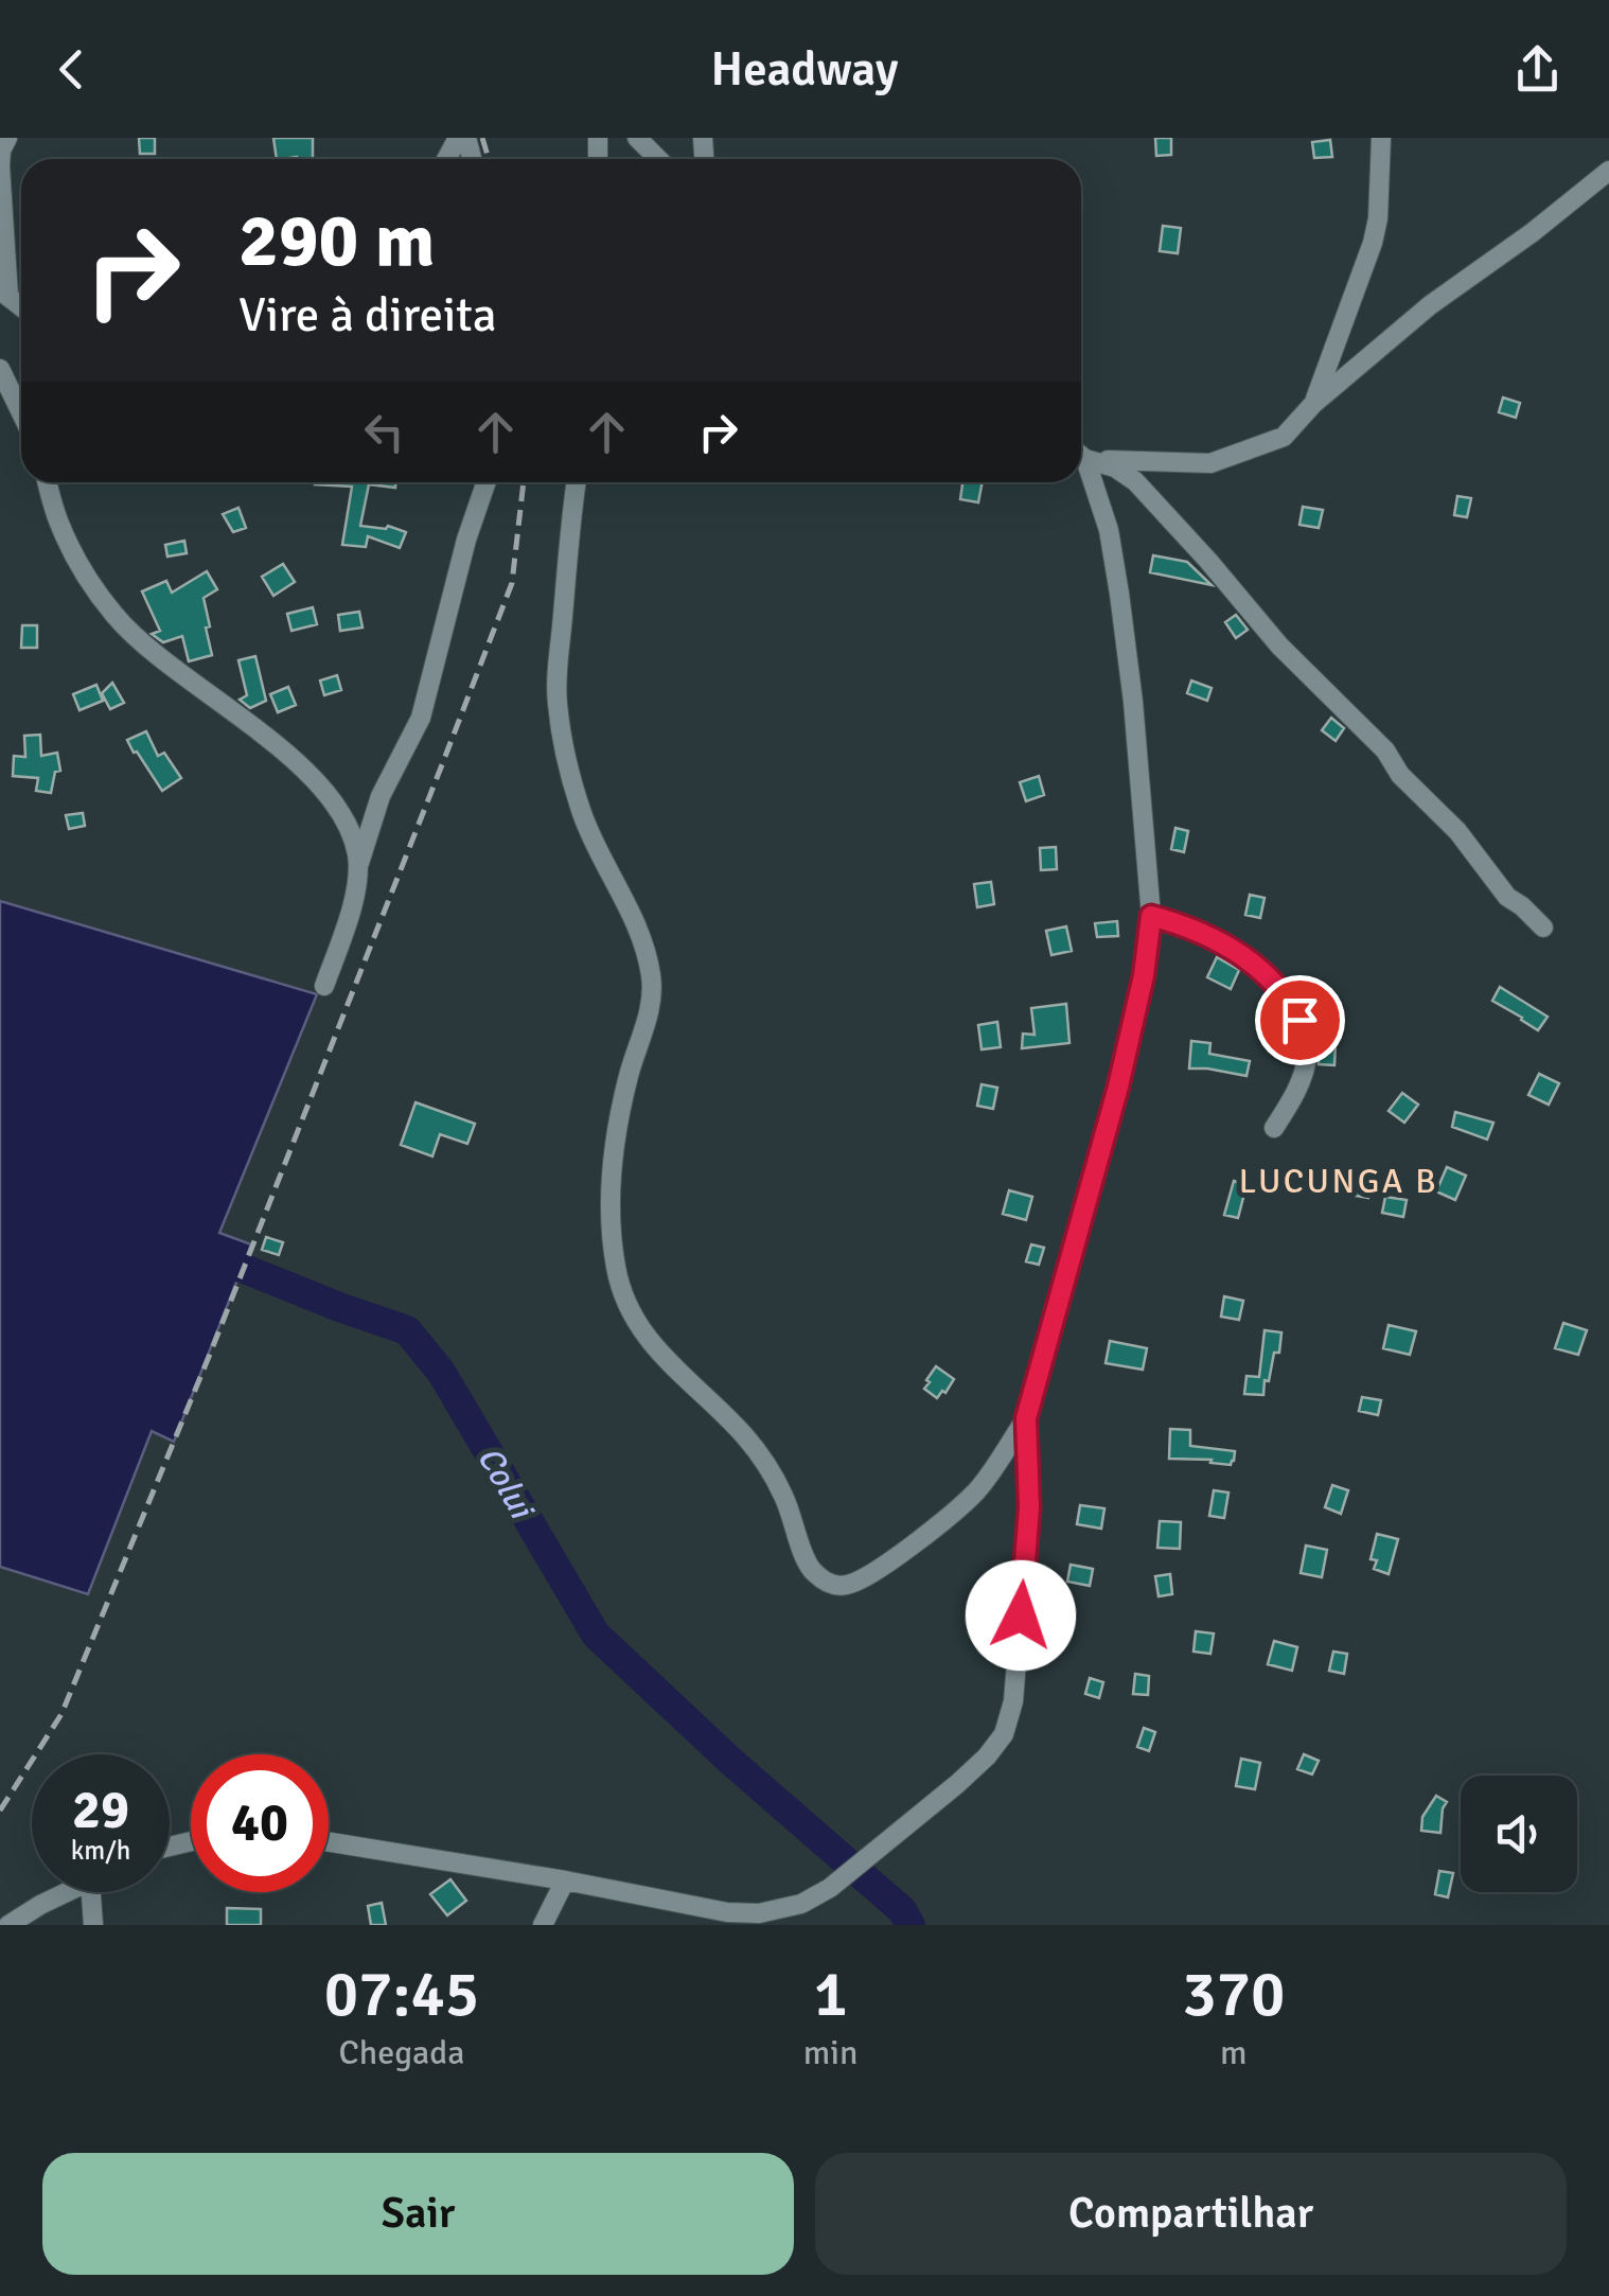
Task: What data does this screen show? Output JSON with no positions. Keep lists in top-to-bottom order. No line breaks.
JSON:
{"districts":["LUCUNGA B"],"water":["Colui"],"page":{"header":"Headway","turn":["290 m","Vire à direita"],"speed":"29 km/h","limit":"40","eta":["07:45","Chegada","1","min","370","m"],"buttons":["Sair","Compartilhar"]}}
